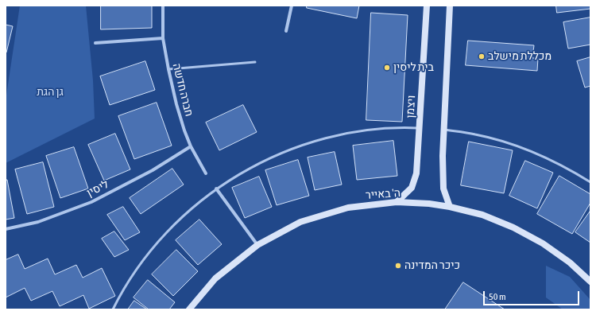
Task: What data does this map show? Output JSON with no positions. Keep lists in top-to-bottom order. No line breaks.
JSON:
{"streets":{"street":["חברה חדשה","ויצמן","ליסין","ה' באייר"]},"crossings":[["חברה חדשה","ליסין"],["ויצמן","ה' באייר"]],"parks":["גן הגת"],"places":["מכללת מישלב","בית ליסין","כיכר המדינה"],"scale_bar":"50 m"}
